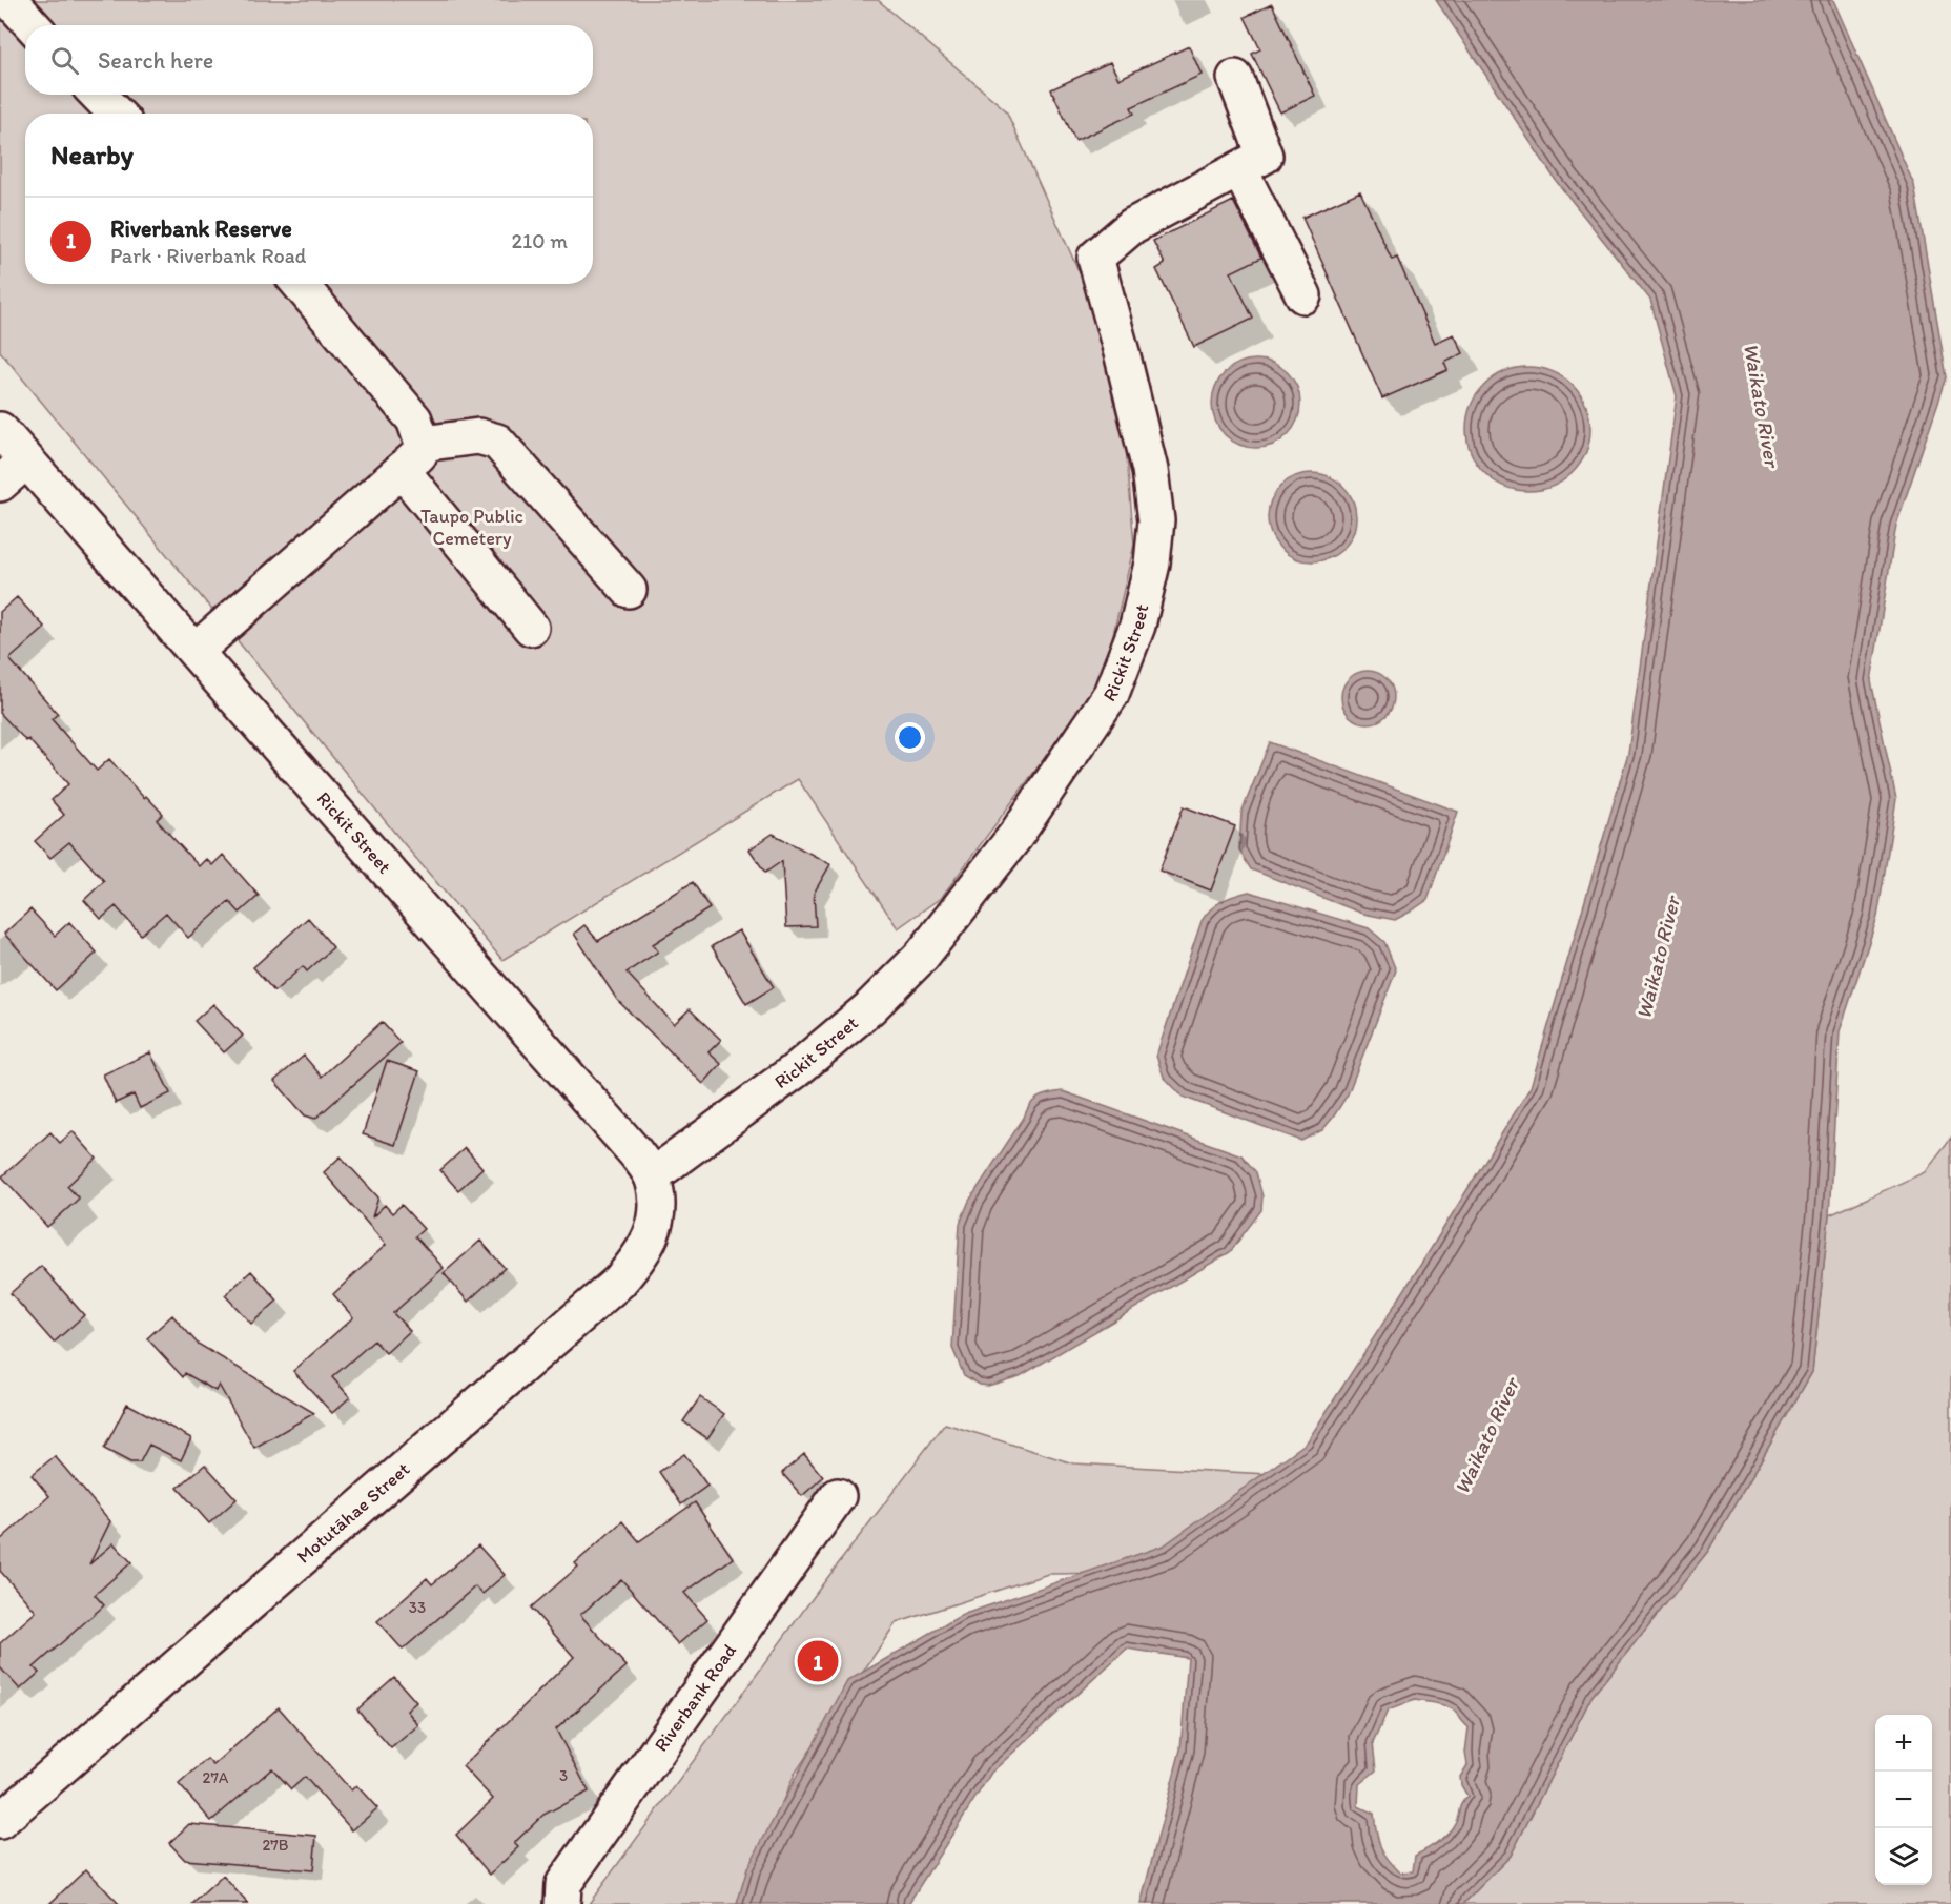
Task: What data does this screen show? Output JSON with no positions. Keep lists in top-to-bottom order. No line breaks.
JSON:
{"streets":{"street":["Rickit Street","Motutāhae Street","Riverbank Road"]},"crossings":[["Rickit Street","Motutāhae Street"]],"water":["Waikato River"],"parks":["Taupo Public Cemetery"],"house_numbers":["33","3","27A","27B"],"page":{"search":"Search here","heading":"Nearby","list":[{"mark":"1","name":"Riverbank Reserve","note":"Park · Riverbank Road","value":"210 m"}],"pins":"1","map_buttons":["+","−"]}}
